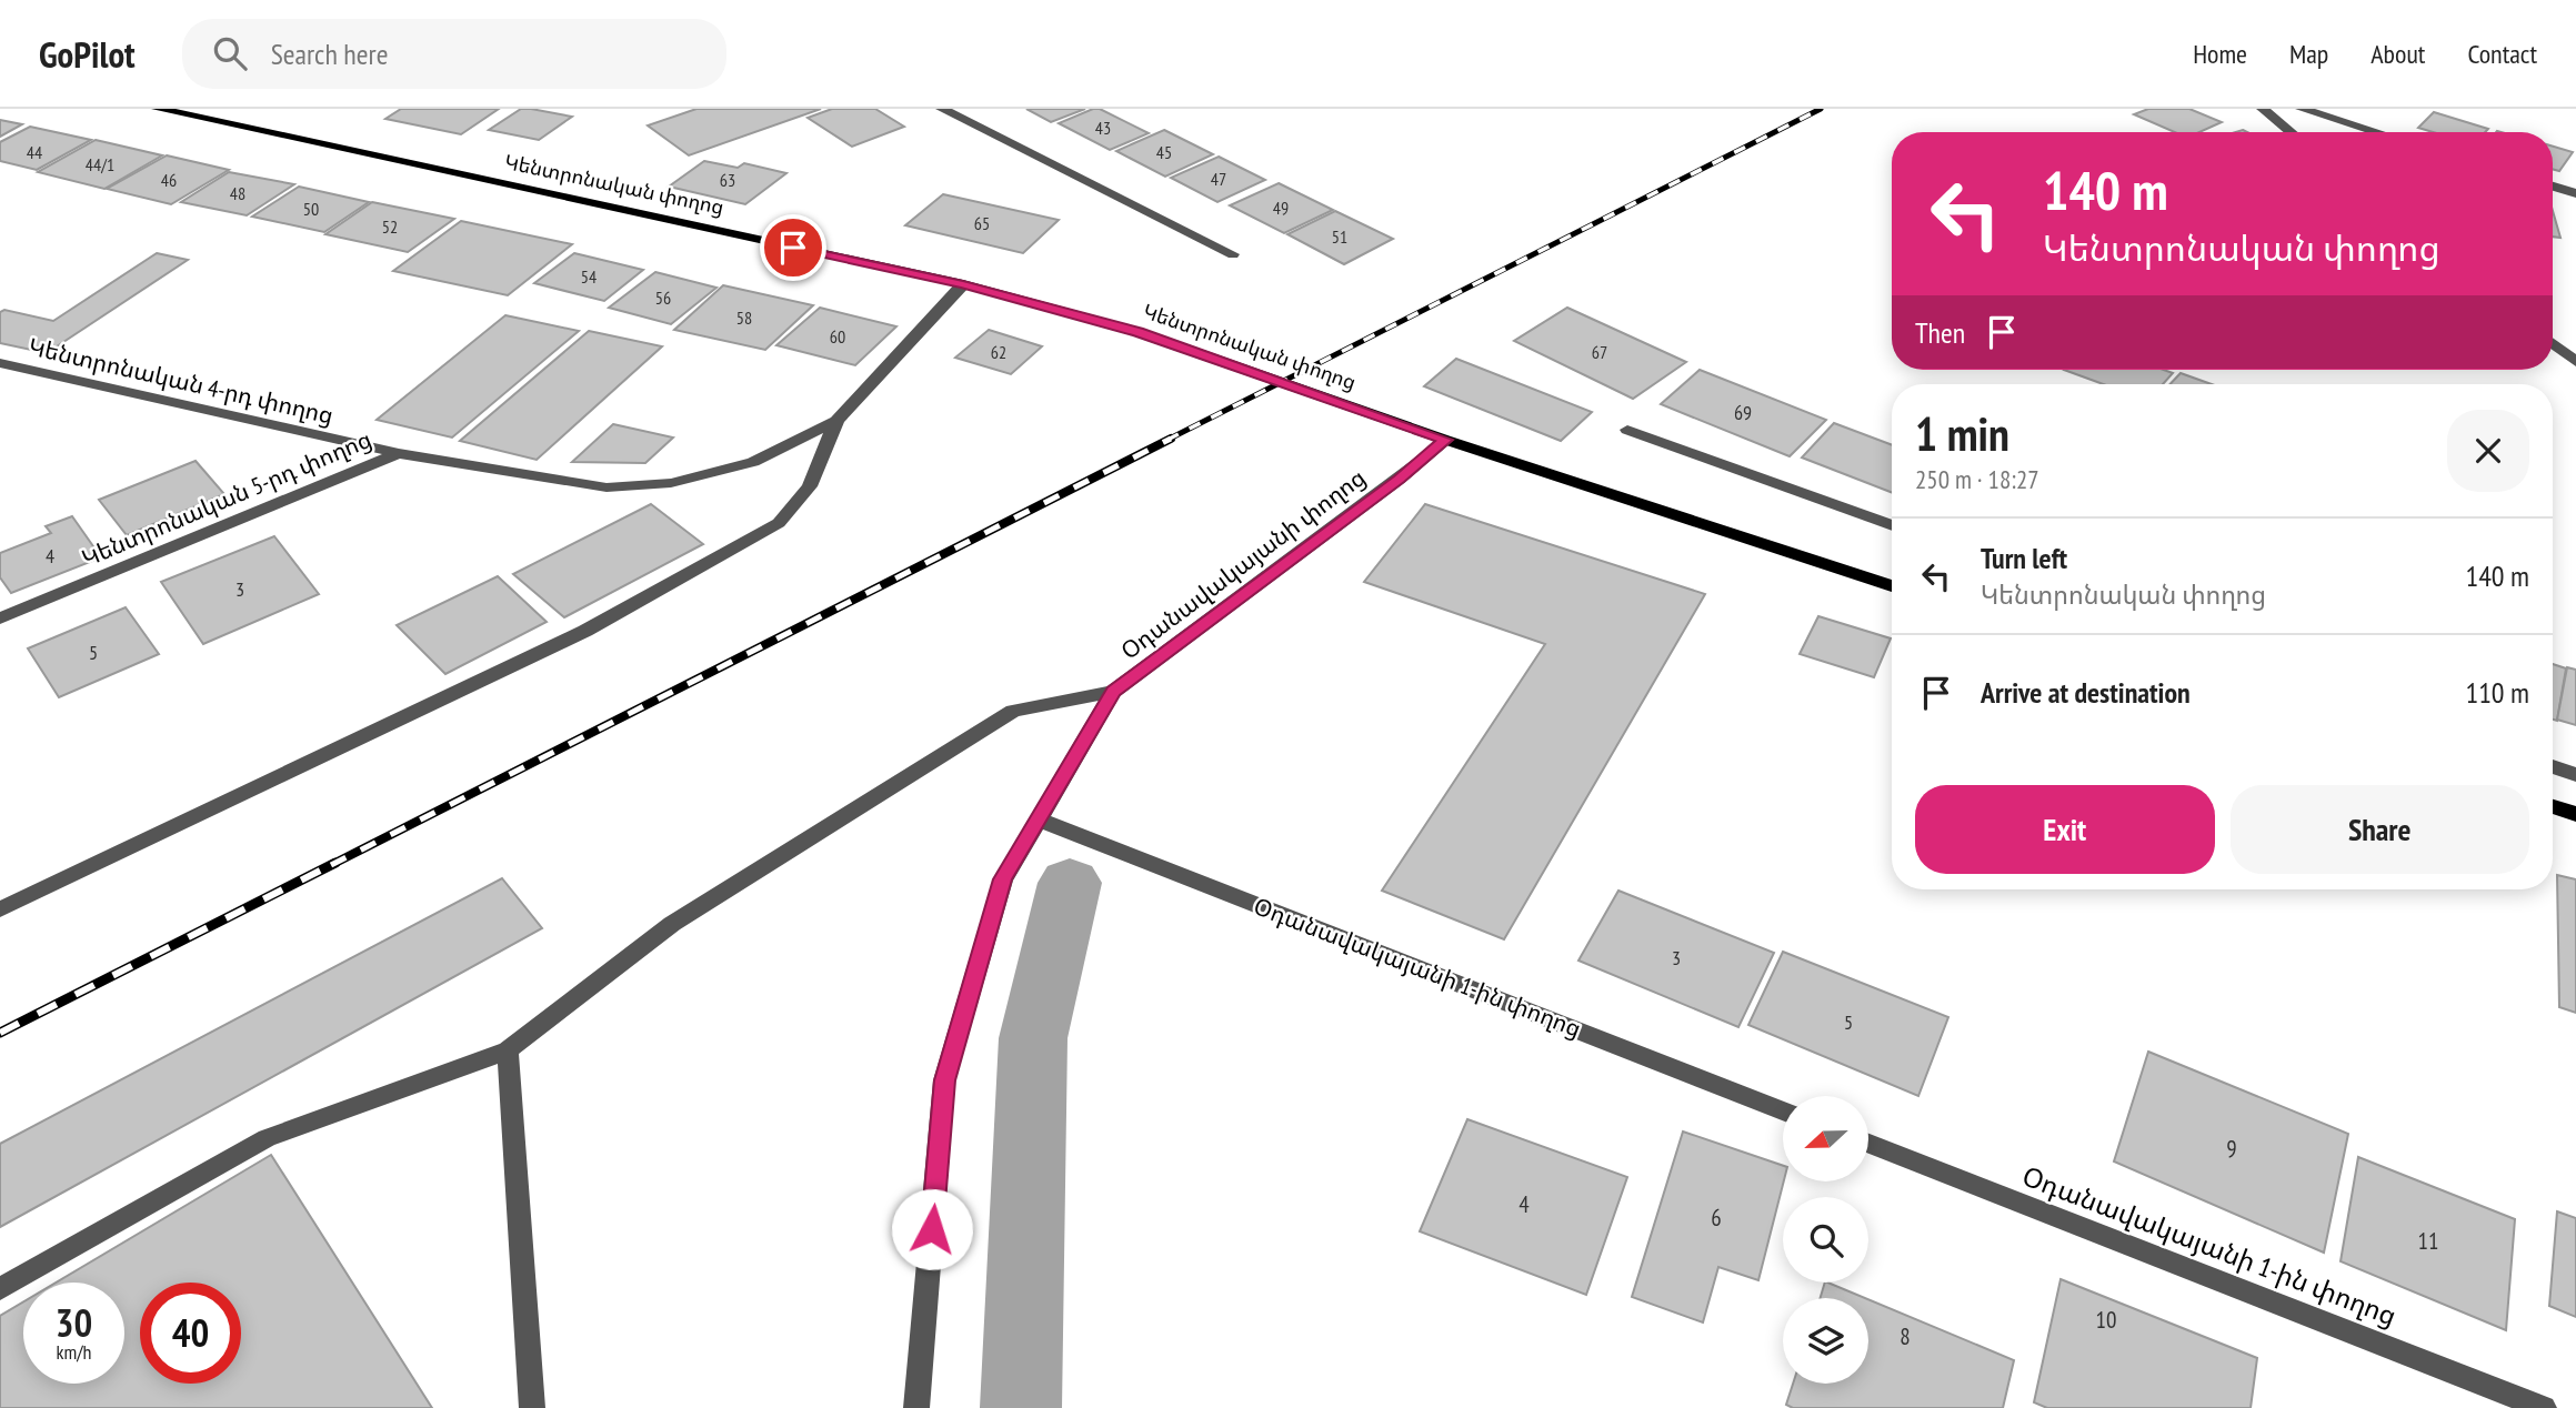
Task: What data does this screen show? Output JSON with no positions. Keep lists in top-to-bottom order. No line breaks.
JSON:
{"streets":{"main road":["Կենտրոնական փողոց"],"street":["Կենտրոնական 4-րդ փողոց","Կենտրոնական 5-րդ փողոց","Օդանավակայանի փողոց","Օդանավակայանի 1-ին փողոց"]},"crossings":[["Կենտրոնական փողոց","Կենտրոնական 5-րդ փողոց"],["Կենտրոնական փողոց","Օդանավակայանի փողոց"],["Կենտրոնական 4-րդ փողոց","Կենտրոնական 5-րդ փողոց"],["Օդանավակայանի փողոց","Օդանավակայանի 1-ին փողոց"]],"house_numbers":["43","44","45","44/1","47","46","63","48","49","50","65","52","51","54","56","58","60","62","67","69","4","3","5","3","5","9","4","6","11","10","8"],"north":"left","page":{"header":"GoPilot","search":"Search here","nav":["Home","Map","About","Contact"],"turn":["140 m","Կենտրոնական փողոց"],"then":"Then","heading":["1 min","250 m · 18:27"],"list":[{"name":"Turn left","note":"Կենտրոնական փողոց","value":"140 m"},{"name":"Arrive at destination","value":"110 m"}],"buttons":["Exit","Share"],"speed":"30 km/h","limit":"40"}}
